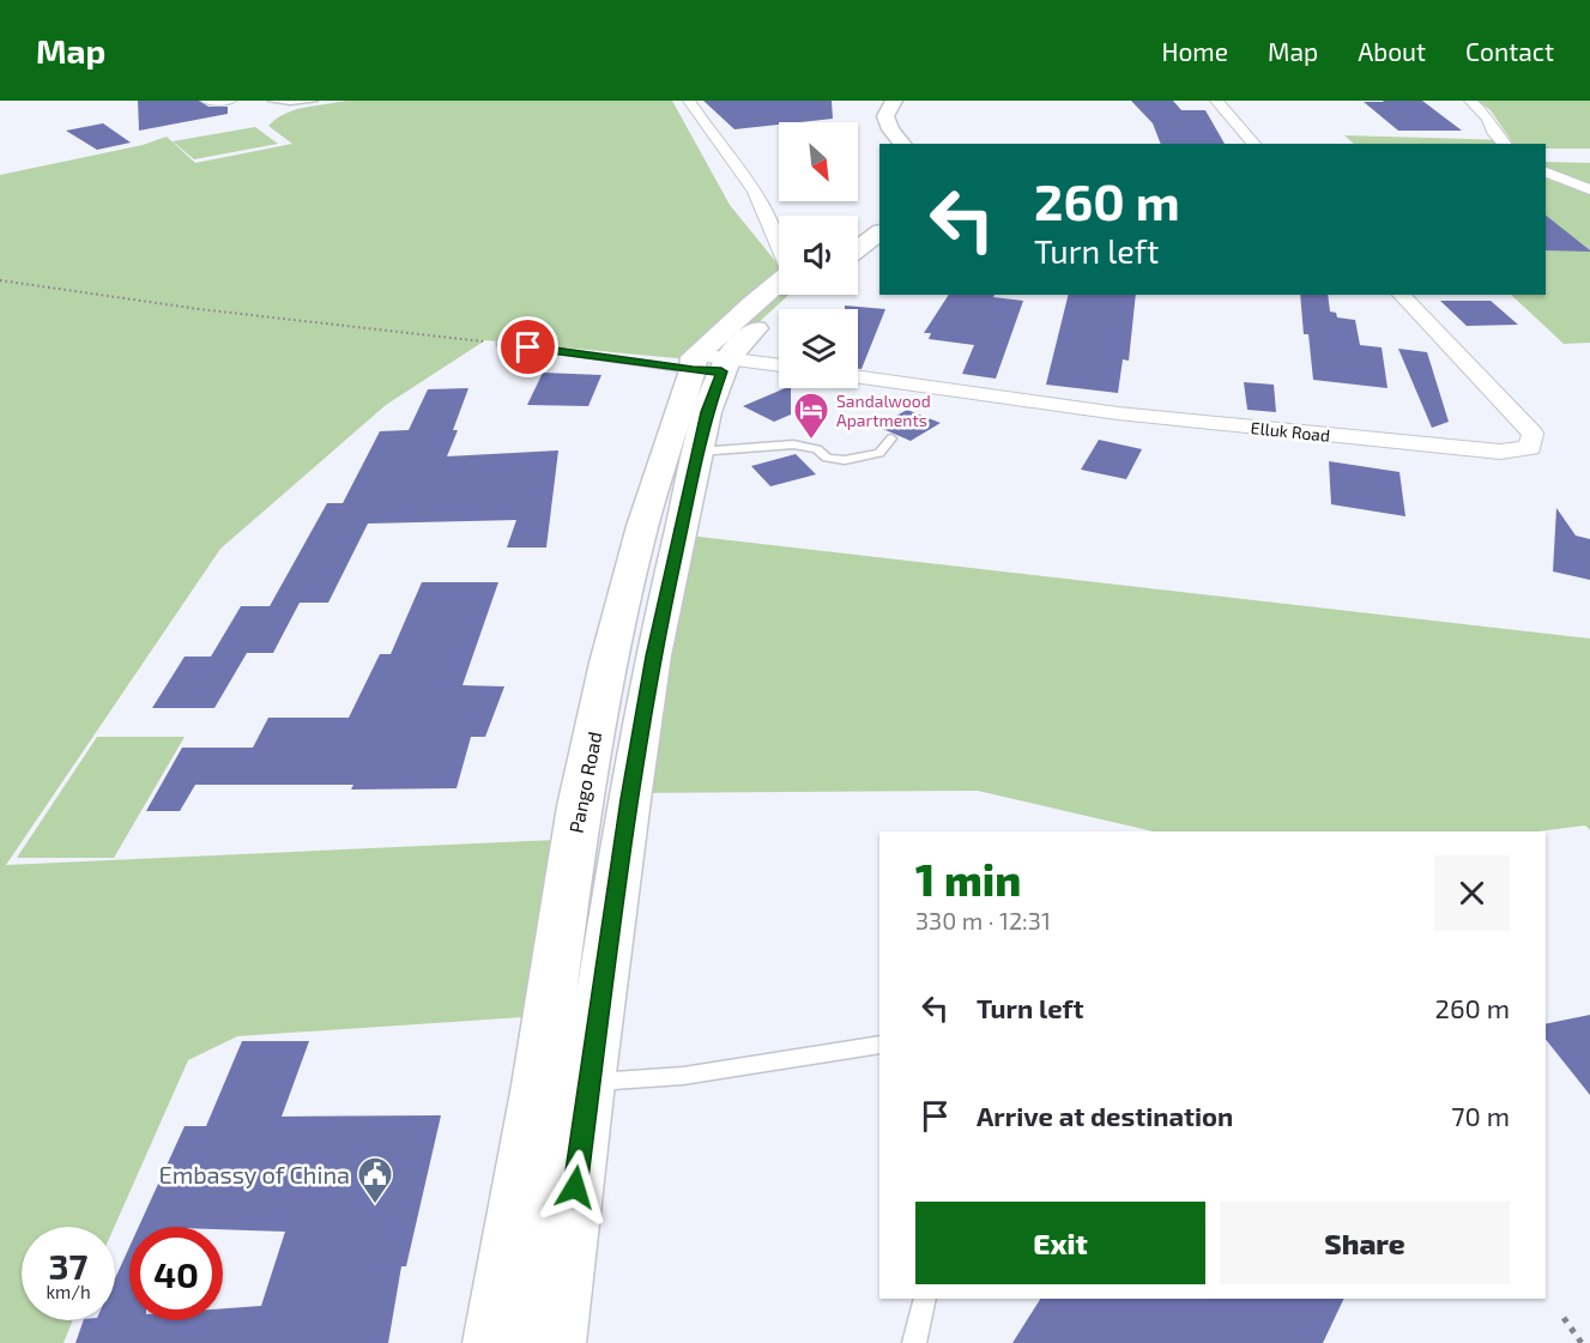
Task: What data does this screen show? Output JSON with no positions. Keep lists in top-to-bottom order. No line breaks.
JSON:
{"streets":{"street":["Elluk Road","Pango Road"]},"places":{"hotel":["Sandalwood Apartments"],"public building":["Embassy of China"]},"north":"bottom right","page":{"header":"Map","nav":["Home","Map","About","Contact"],"turn":["260 m","Turn left"],"heading":["1 min","330 m · 12:31"],"list":[{"name":"Turn left","value":"260 m"},{"name":"Arrive at destination","value":"70 m"}],"buttons":["Exit","Share"],"speed":"37 km/h","limit":"40"}}
